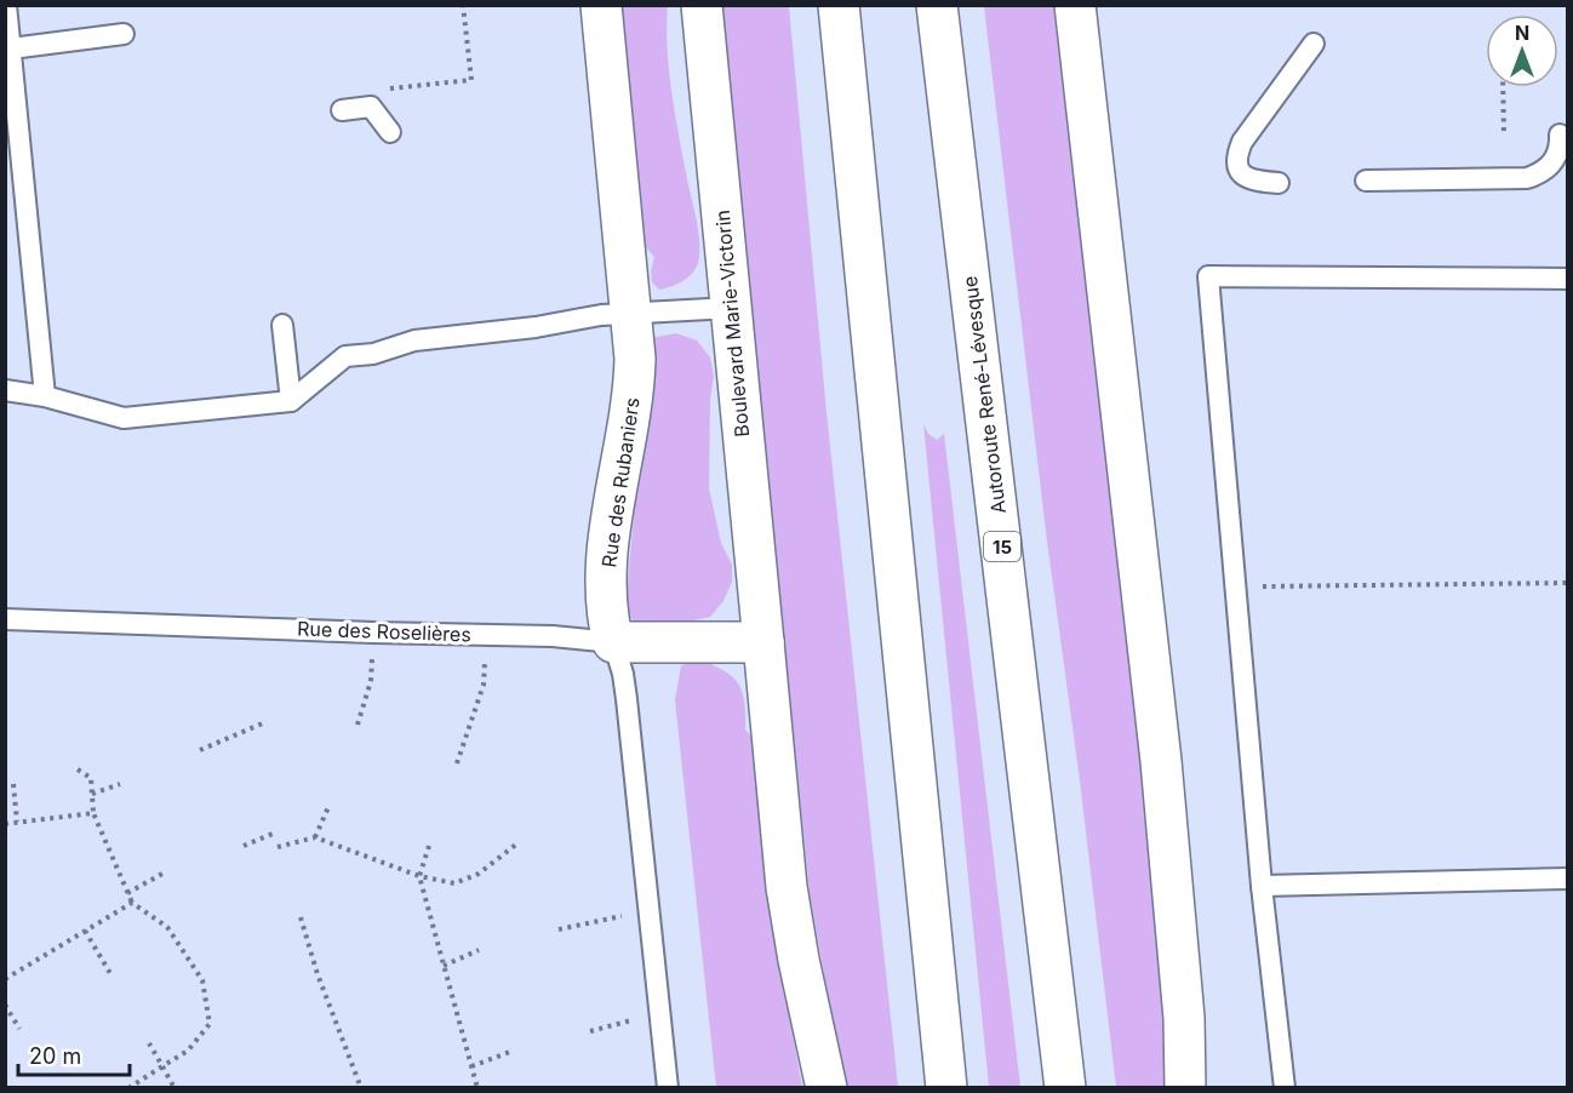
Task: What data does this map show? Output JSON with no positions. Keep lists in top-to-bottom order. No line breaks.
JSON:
{"streets":{"main road":["Boulevard Marie-Victorin","Autoroute René-Lévesque","Rue des Rubaniers","15","Rue des Roselières"]},"crossings":[["Boulevard Marie-Victorin","Rue des Roselières"],["Rue des Rubaniers","Rue des Roselières"]],"scale_bar":"20 m","north":"top"}
